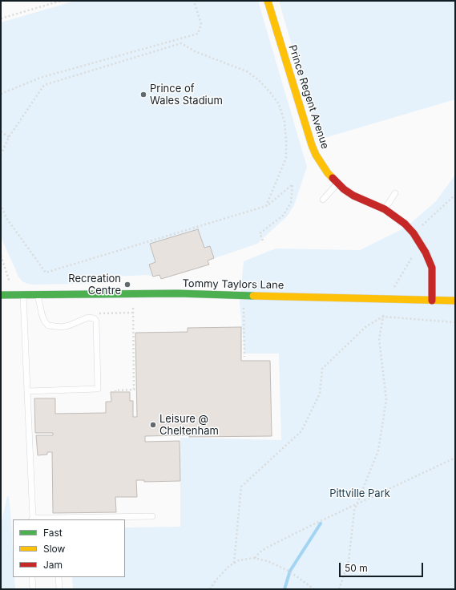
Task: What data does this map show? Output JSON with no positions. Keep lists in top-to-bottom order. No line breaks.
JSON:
{"streets":{"street":["Prince Regent Avenue","Tommy Taylors Lane"]},"crossings":[["Prince Regent Avenue","Tommy Taylors Lane"]],"parks":["Pittville Park"],"places":["Prince of Wales Stadium","Recreation Centre","Leisure @ Cheltenham"],"legend":["Fast","Slow","Jam"],"scale_bar":"50 m"}
